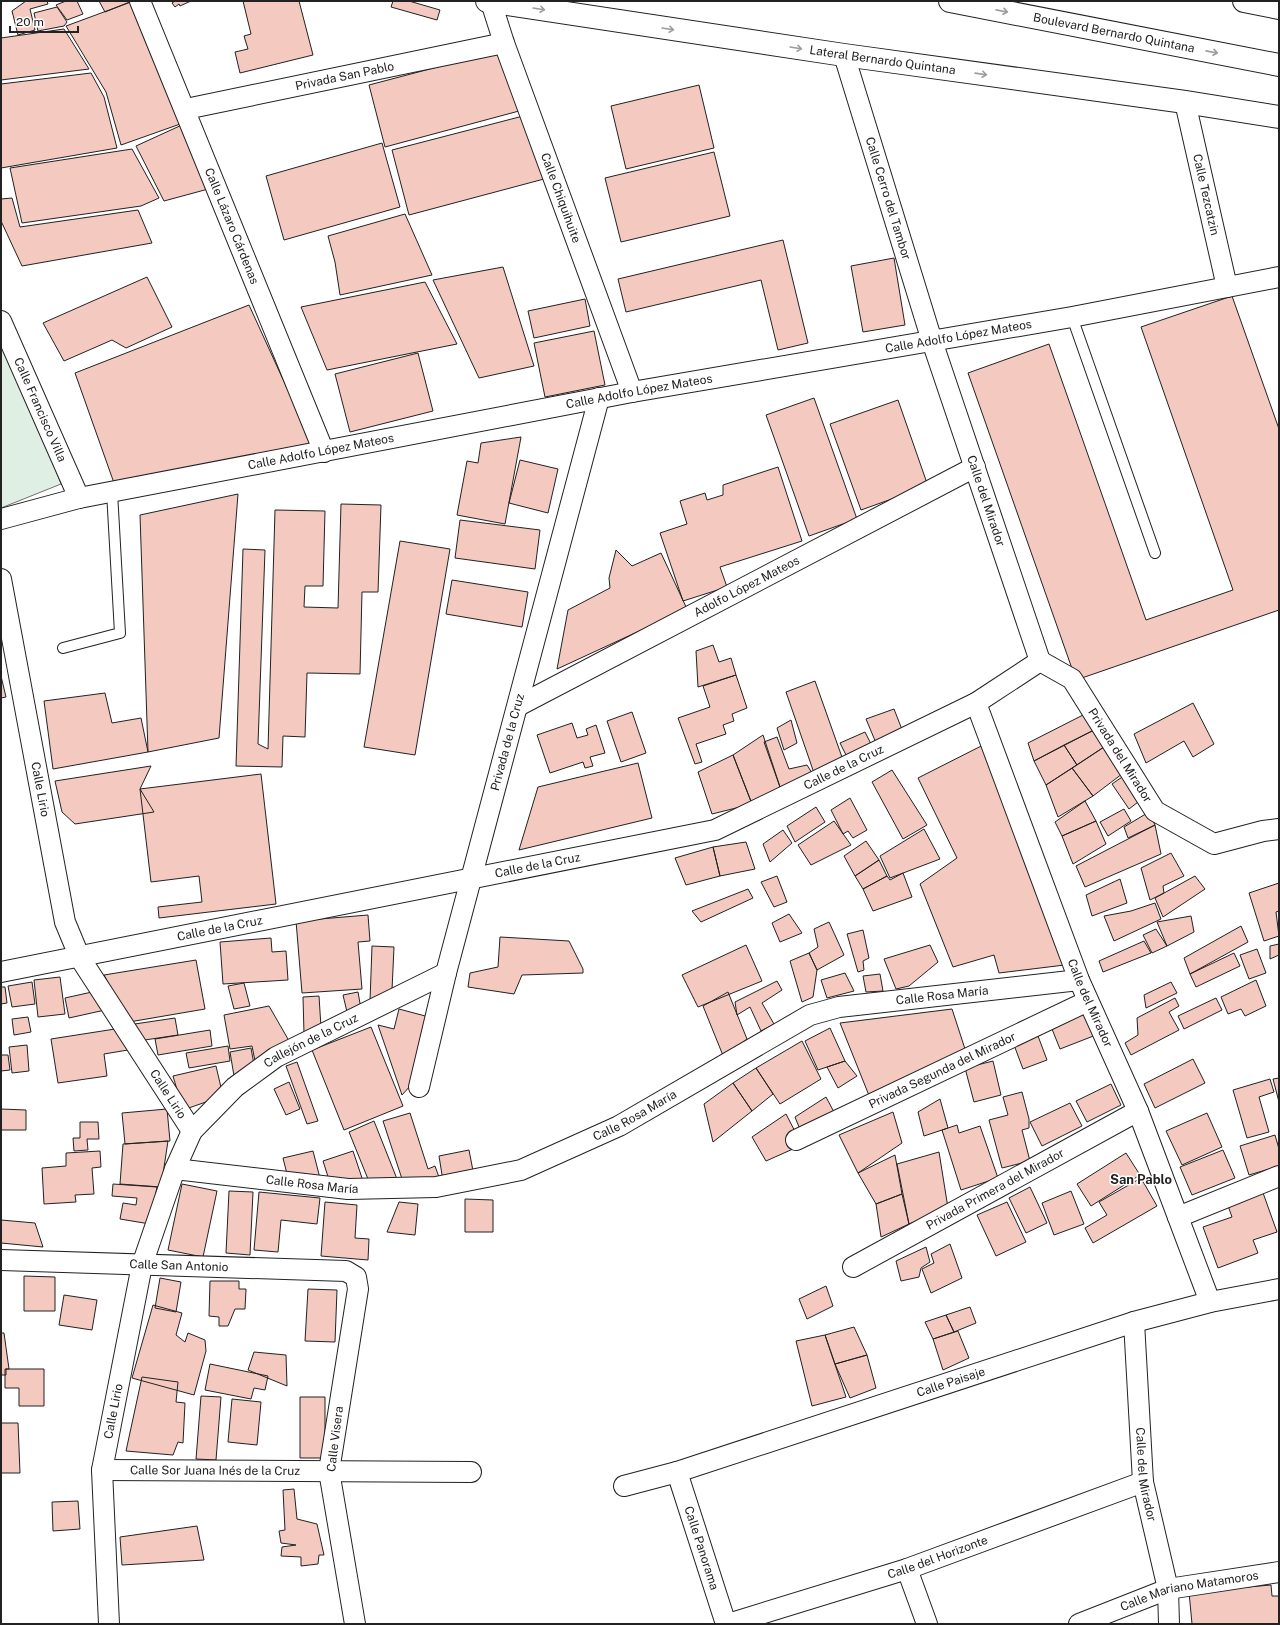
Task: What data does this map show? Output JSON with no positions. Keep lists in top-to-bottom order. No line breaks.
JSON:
{"streets":{"street":["Boulevard Bernardo Quintana","Lateral Bernardo Quintana","Privada San Pablo","Calle Tezcatzin","Calle Chiquihuite","Calle Cerro del Tambor","Calle Lázaro Cárdenas","Calle Adolfo López Mateos","Calle Francisco Villa","Calle del Mirador","Adolfo López Mateos","Privada de la Cruz","Privada del Mirador","Calle de la Cruz","Calle Lirio","Calle Rosa María","Callejón de la Cruz","Privada Segunda del Mirador","Privada Primera del Mirador","Calle San Antonio","Calle Paisaje","Calle Visera","Calle Sor Juana Inés de la Cruz","Calle Panorama","Calle del Horizonte","Calle Mariano Matamoros"]},"crossings":[["Lateral Bernardo Quintana","Calle Tezcatzin"],["Lateral Bernardo Quintana","Calle Chiquihuite"],["Lateral Bernardo Quintana","Calle Cerro del Tambor"],["Privada San Pablo","Calle Chiquihuite"],["Privada San Pablo","Calle Lázaro Cárdenas"],["Calle Tezcatzin","Calle Adolfo López Mateos"],["Calle Chiquihuite","Calle Adolfo López Mateos"],["Calle Cerro del Tambor","Calle Adolfo López Mateos"],["Calle Cerro del Tambor","Calle del Mirador"],["Calle Lázaro Cárdenas","Calle Adolfo López Mateos"],["Calle Adolfo López Mateos","Calle Francisco Villa"],["Calle Adolfo López Mateos","Calle del Mirador"],["Calle Adolfo López Mateos","Privada de la Cruz"],["Calle del Mirador","Adolfo López Mateos"],["Calle del Mirador","Privada del Mirador"],["Calle del Mirador","Calle de la Cruz"],["Calle del Mirador","Calle Rosa María"],["Calle del Mirador","Privada Segunda del Mirador"],["Calle del Mirador","Privada Primera del Mirador"],["Calle del Mirador","Calle Paisaje"],["Calle del Mirador","Calle del Horizonte"],["Calle del Mirador","Calle Mariano Matamoros"],["Adolfo López Mateos","Privada de la Cruz"],["Privada de la Cruz","Calle de la Cruz"],["Privada de la Cruz","Callejón de la Cruz"],["Privada del Mirador","Calle de la Cruz"],["Calle de la Cruz","Calle Lirio"],["Calle Lirio","Calle Rosa María"],["Calle Lirio","Callejón de la Cruz"],["Calle Lirio","Calle San Antonio"],["Calle Lirio","Calle Sor Juana Inés de la Cruz"],["Calle San Antonio","Calle Visera"],["Calle Paisaje","Calle Panorama"],["Calle Visera","Calle Sor Juana Inés de la Cruz"],["Calle Panorama","Calle del Horizonte"]],"one_way":["Boulevard Bernardo Quintana","Lateral Bernardo Quintana"],"districts":["San Pablo"],"scale_bar":"20 m"}
